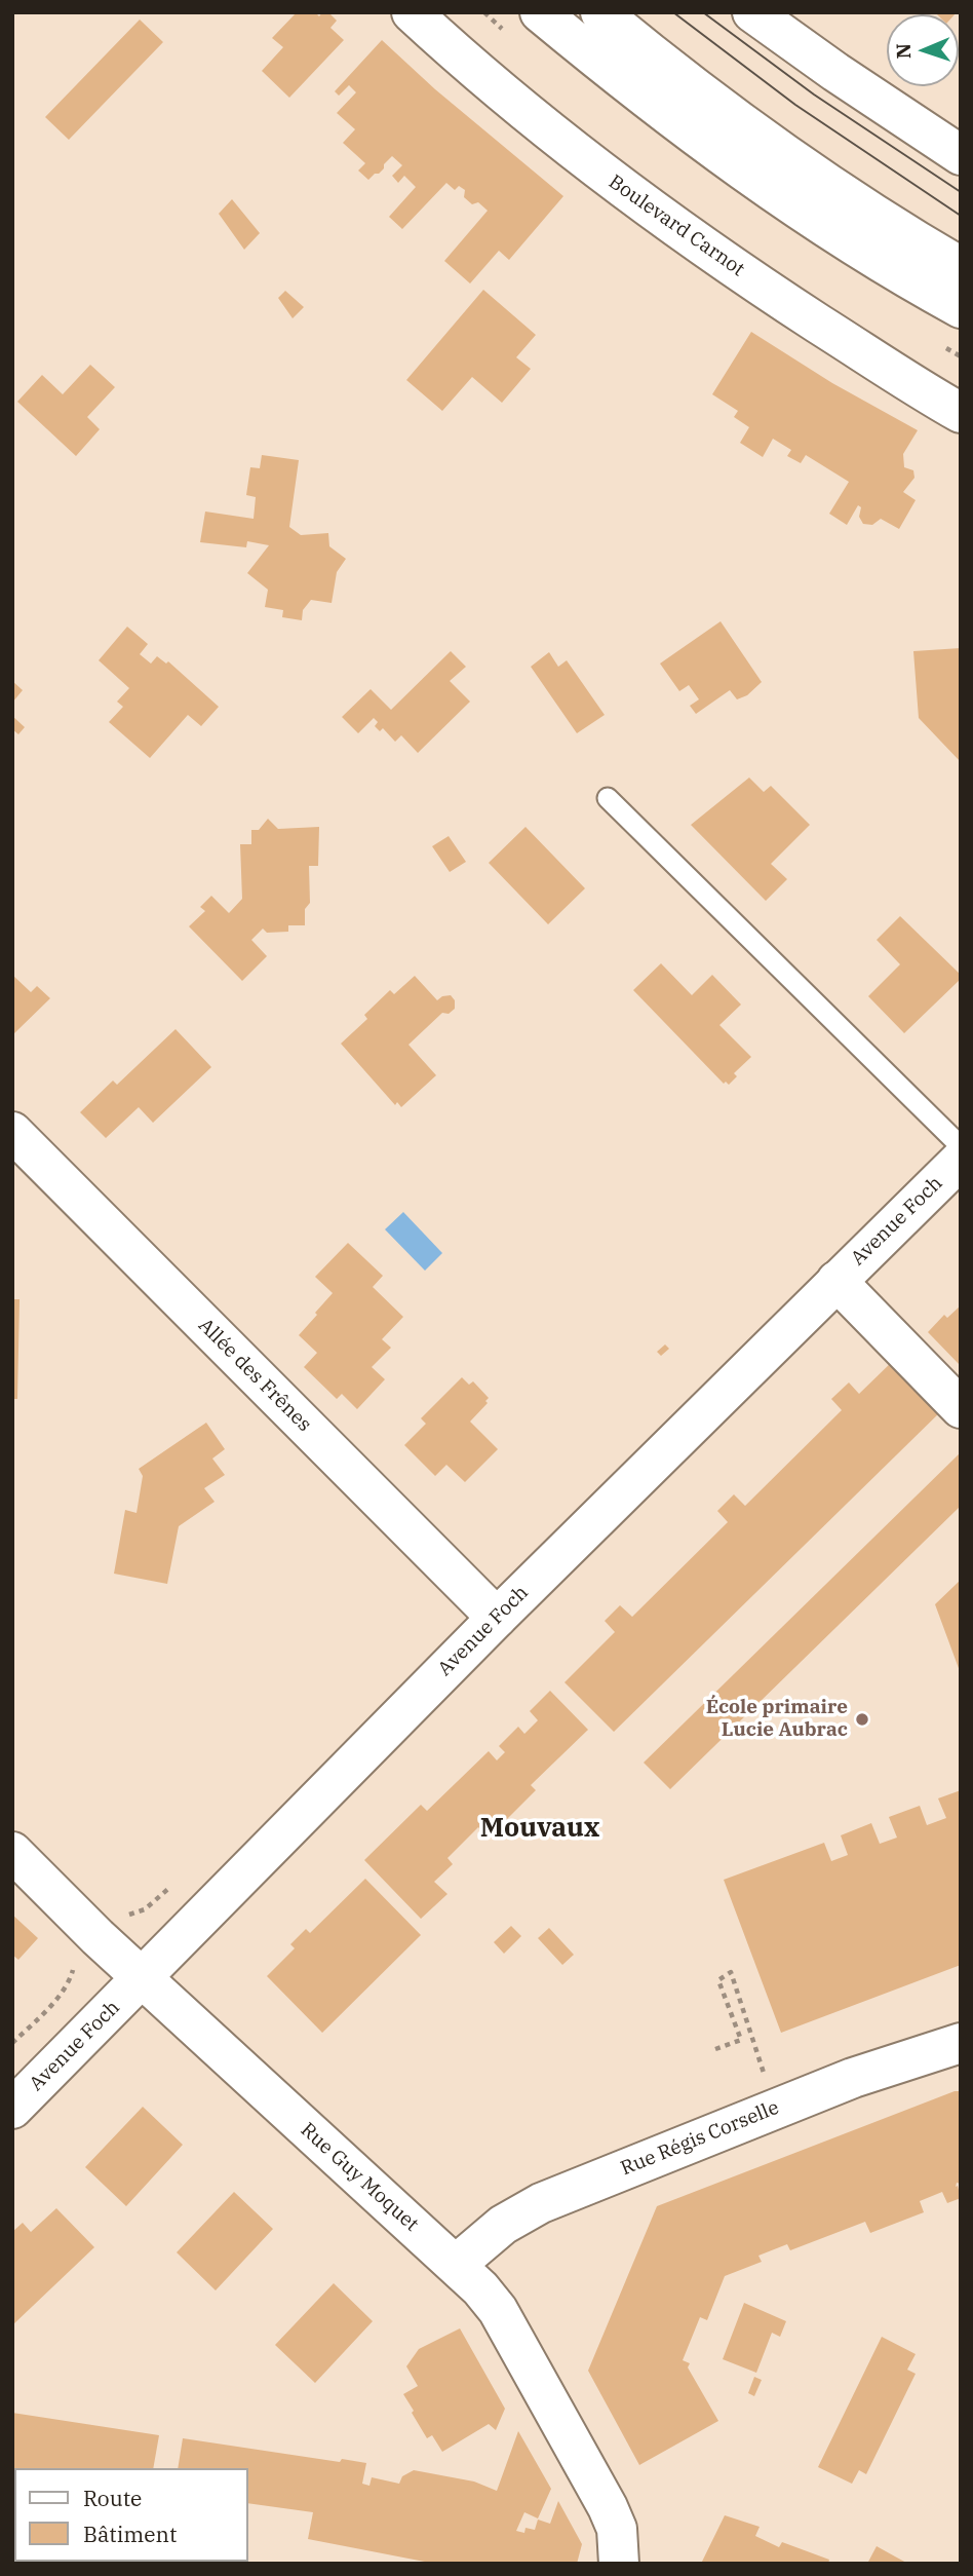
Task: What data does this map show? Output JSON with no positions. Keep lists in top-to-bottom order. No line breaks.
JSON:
{"streets":{"street":["Boulevard Carnot","Avenue Foch","Allée des Frênes","Rue Régis Corselle","Rue Guy Moquet"]},"crossings":[["Avenue Foch","Allée des Frênes"],["Avenue Foch","Rue Guy Moquet"],["Rue Régis Corselle","Rue Guy Moquet"]],"districts":["Mouvaux"],"places":["École primaire Lucie Aubrac"],"legend":["Route","Bâtiment"],"north":"left"}
